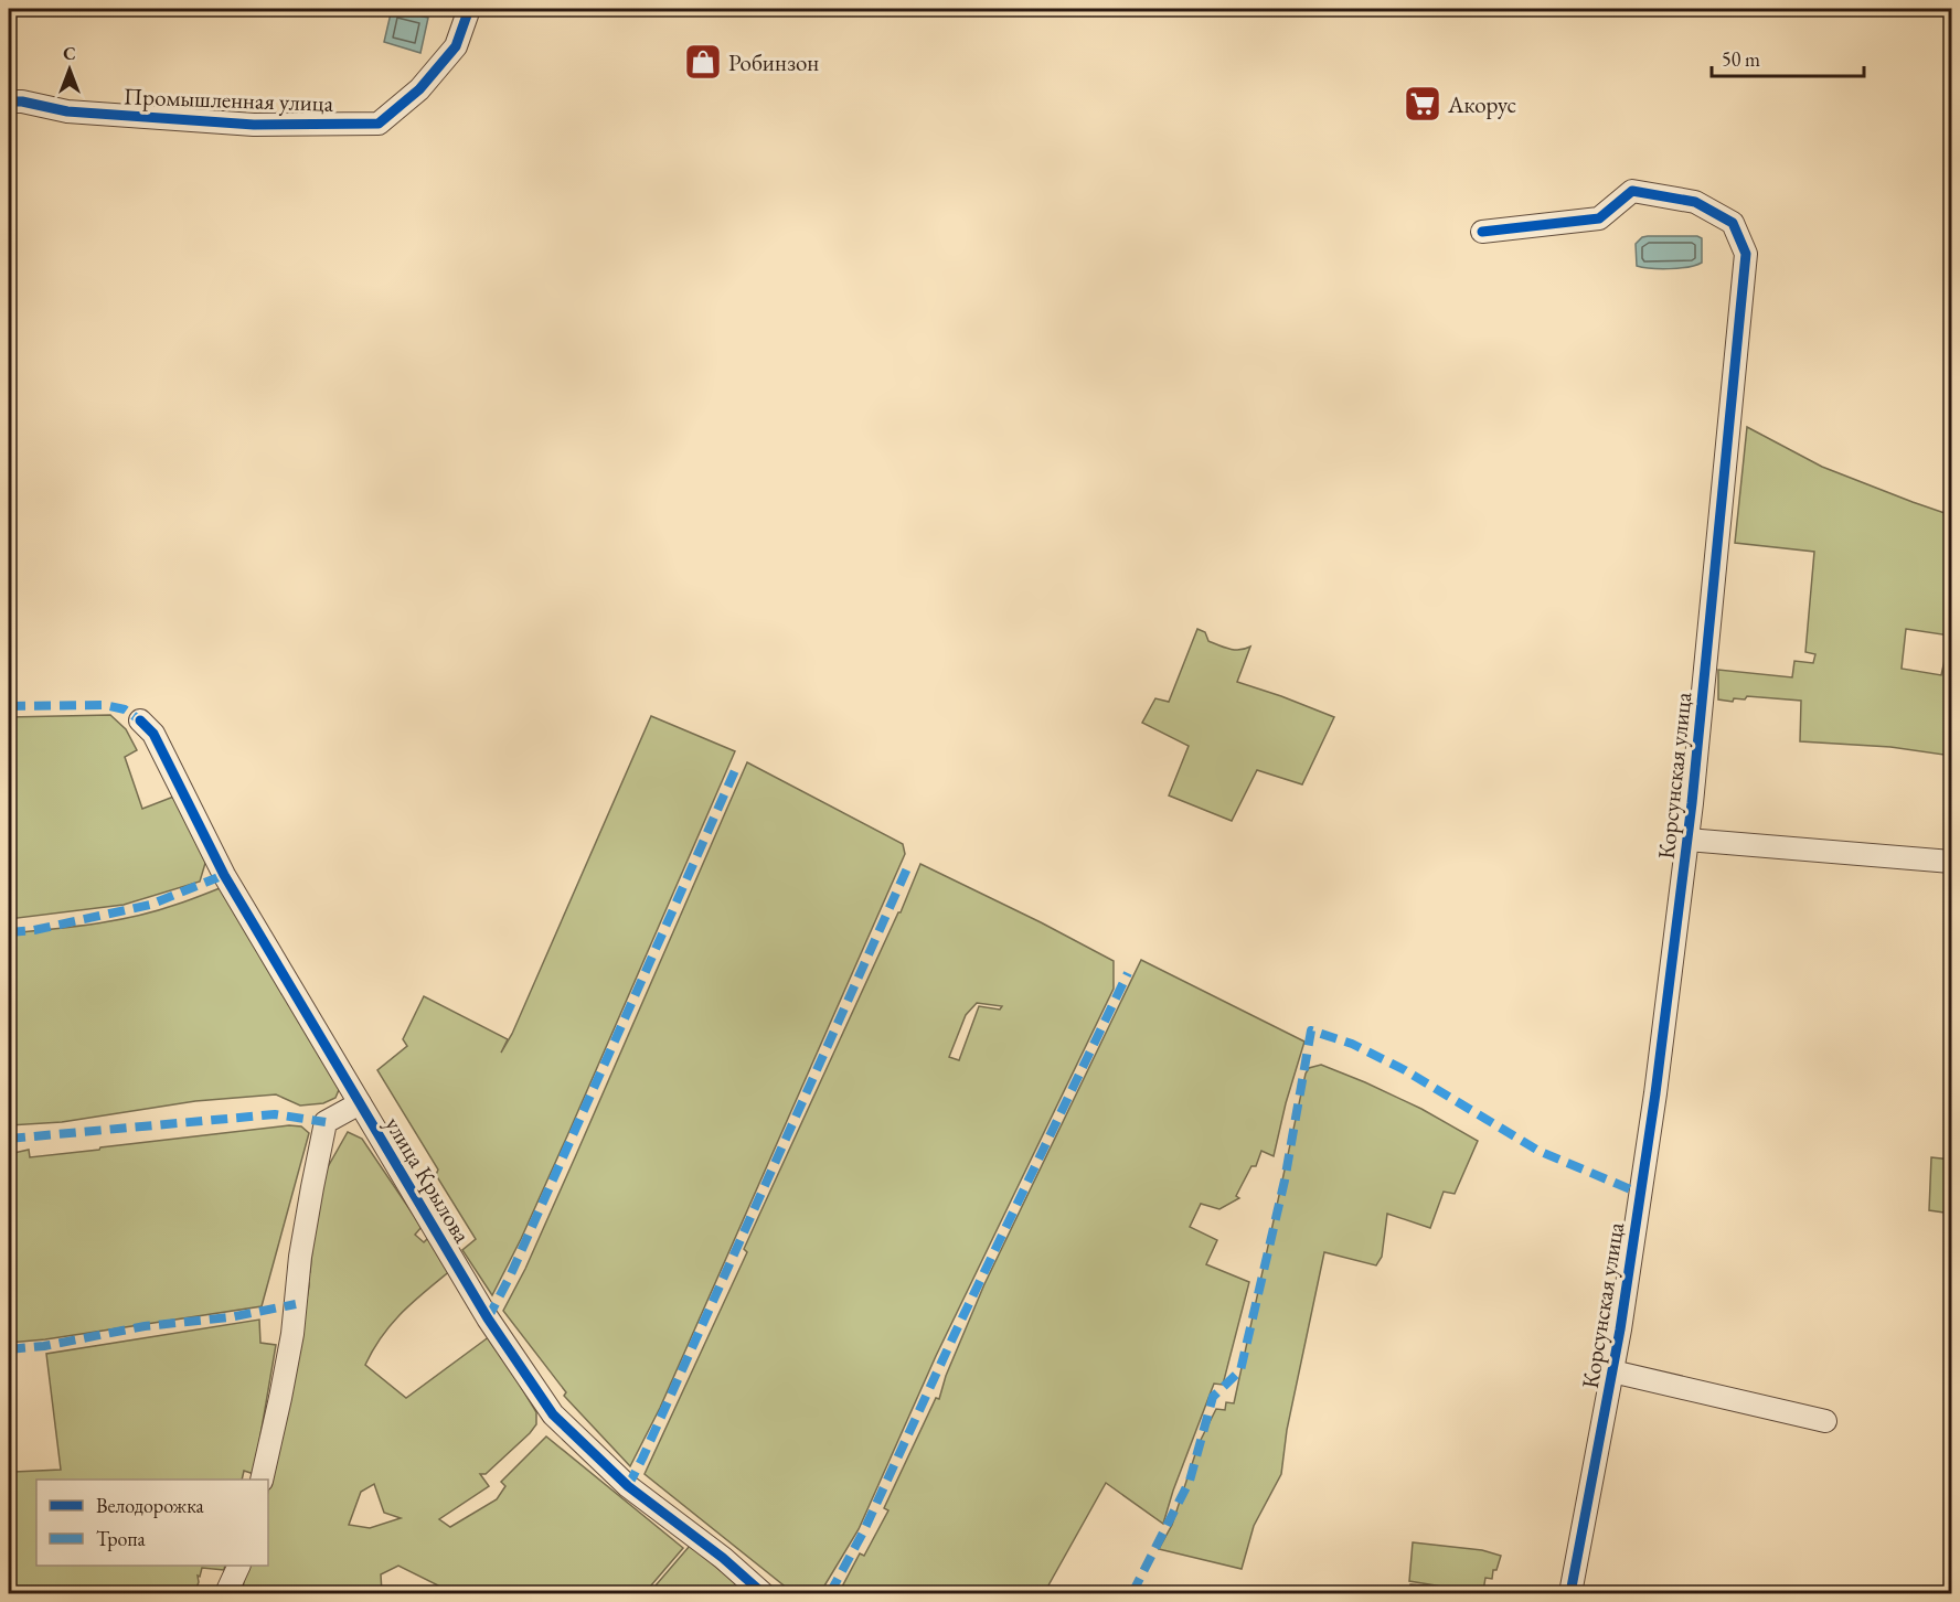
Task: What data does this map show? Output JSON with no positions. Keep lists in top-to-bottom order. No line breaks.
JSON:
{"streets":{"street":["Промышленная улица","Корсунская улица","улица Крылова"]},"places":{"shop":["Робинзон"],"supermarket":["Акорус"]},"legend":["Велодорожка","Тропа"],"scale_bar":"50 m","north":"top"}
